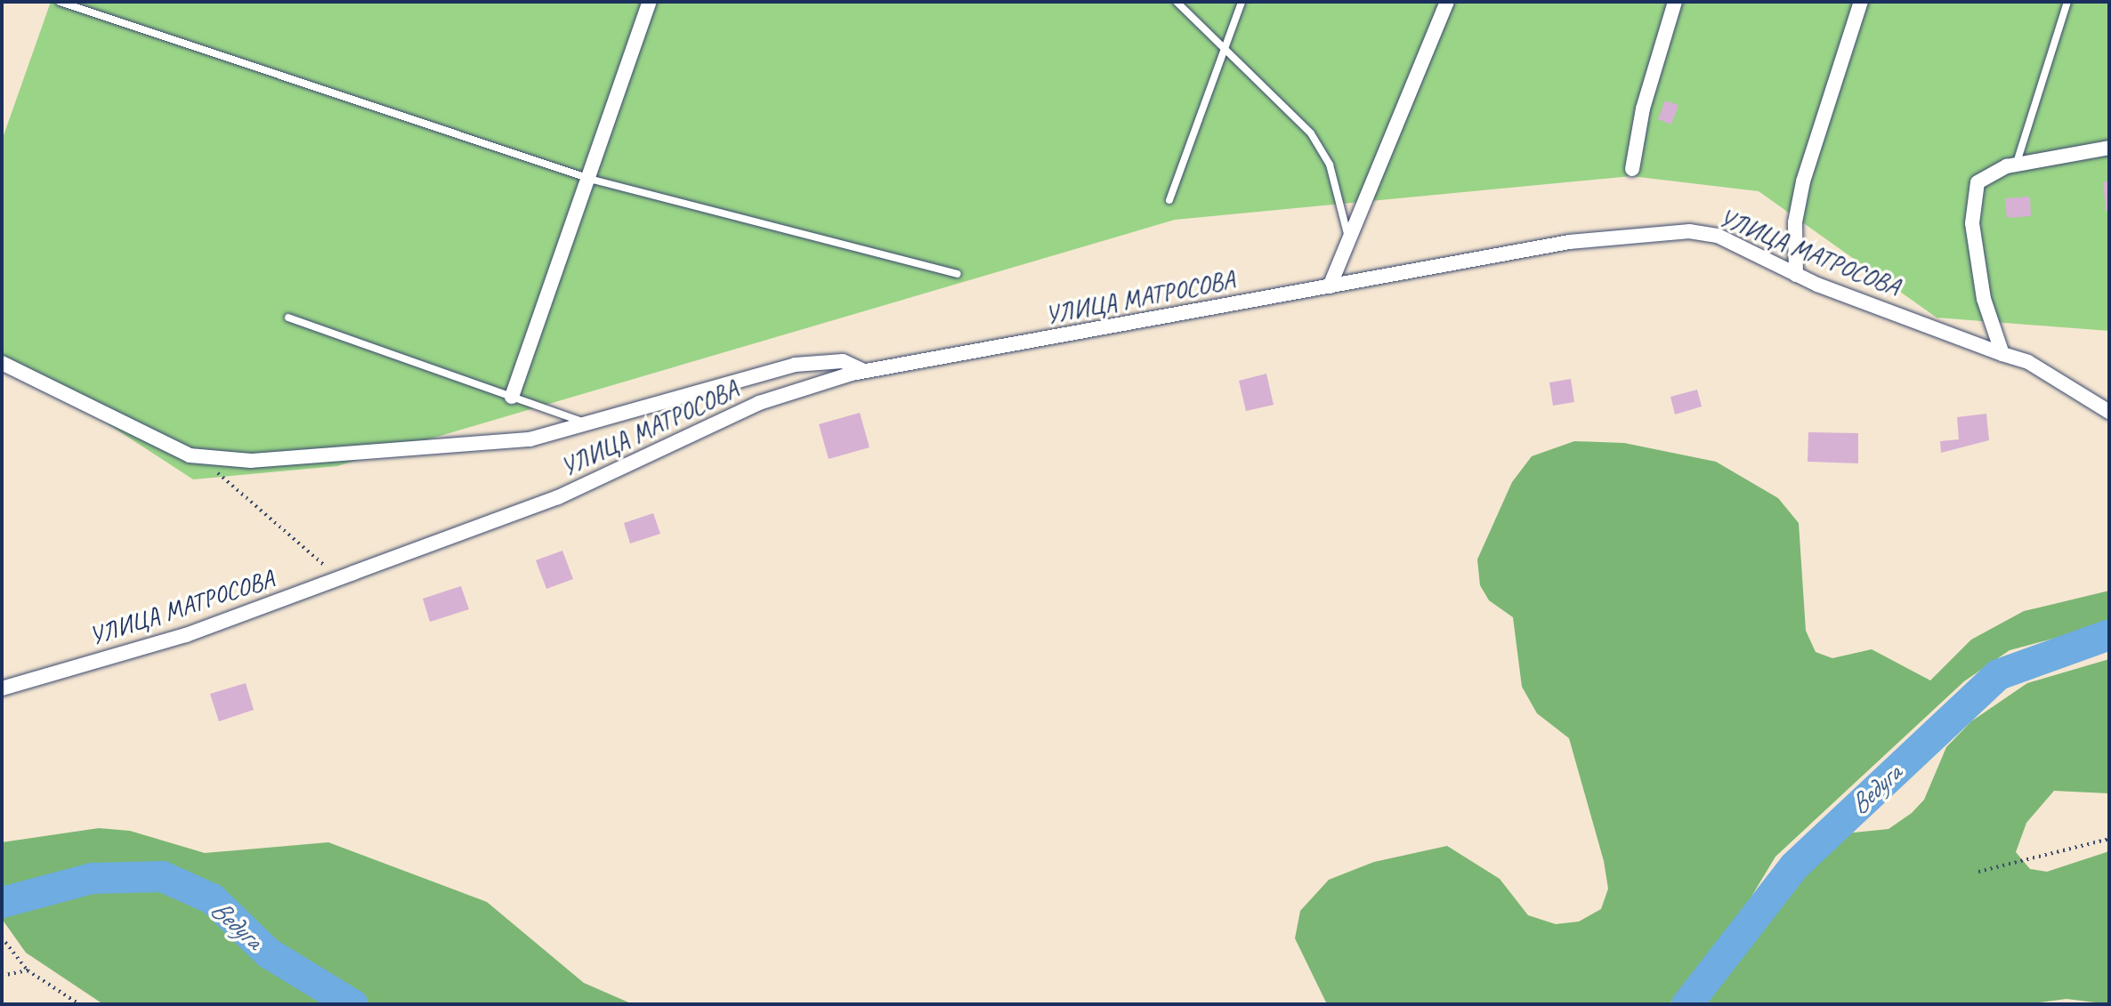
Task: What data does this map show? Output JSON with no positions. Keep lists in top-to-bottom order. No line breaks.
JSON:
{"streets":{"street":["УЛИЦА МАТРОСОВА"]},"water":["Ведуга"]}
